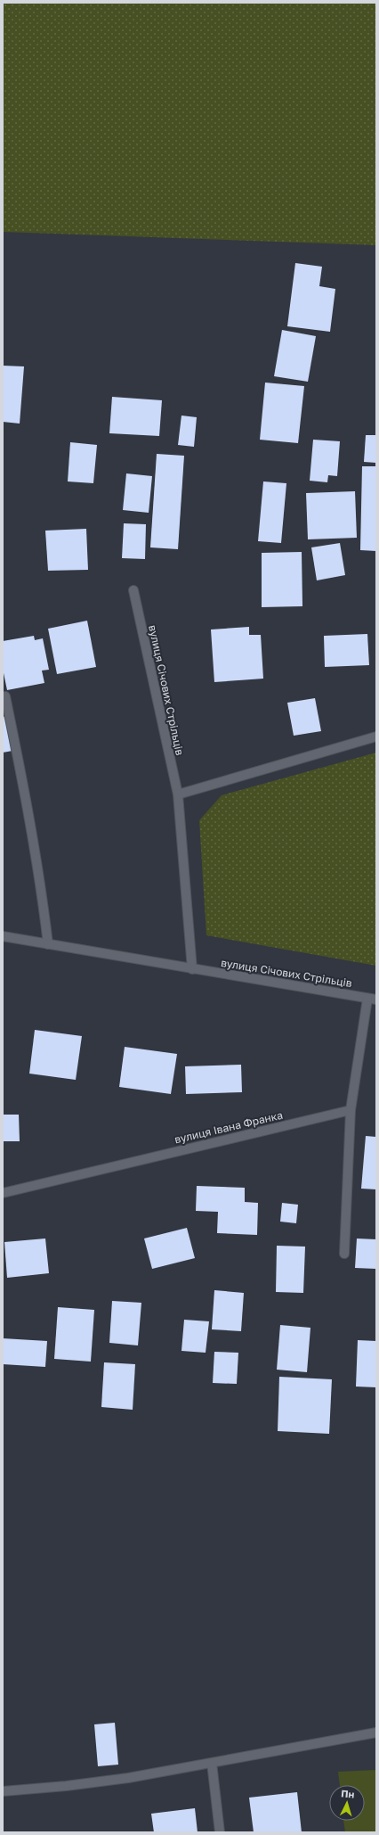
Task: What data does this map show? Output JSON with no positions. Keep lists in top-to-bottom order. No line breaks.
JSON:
{"streets":{"street":["вулиця Січових Стрільців","вулиця Івана Франка"]},"north":"top"}
